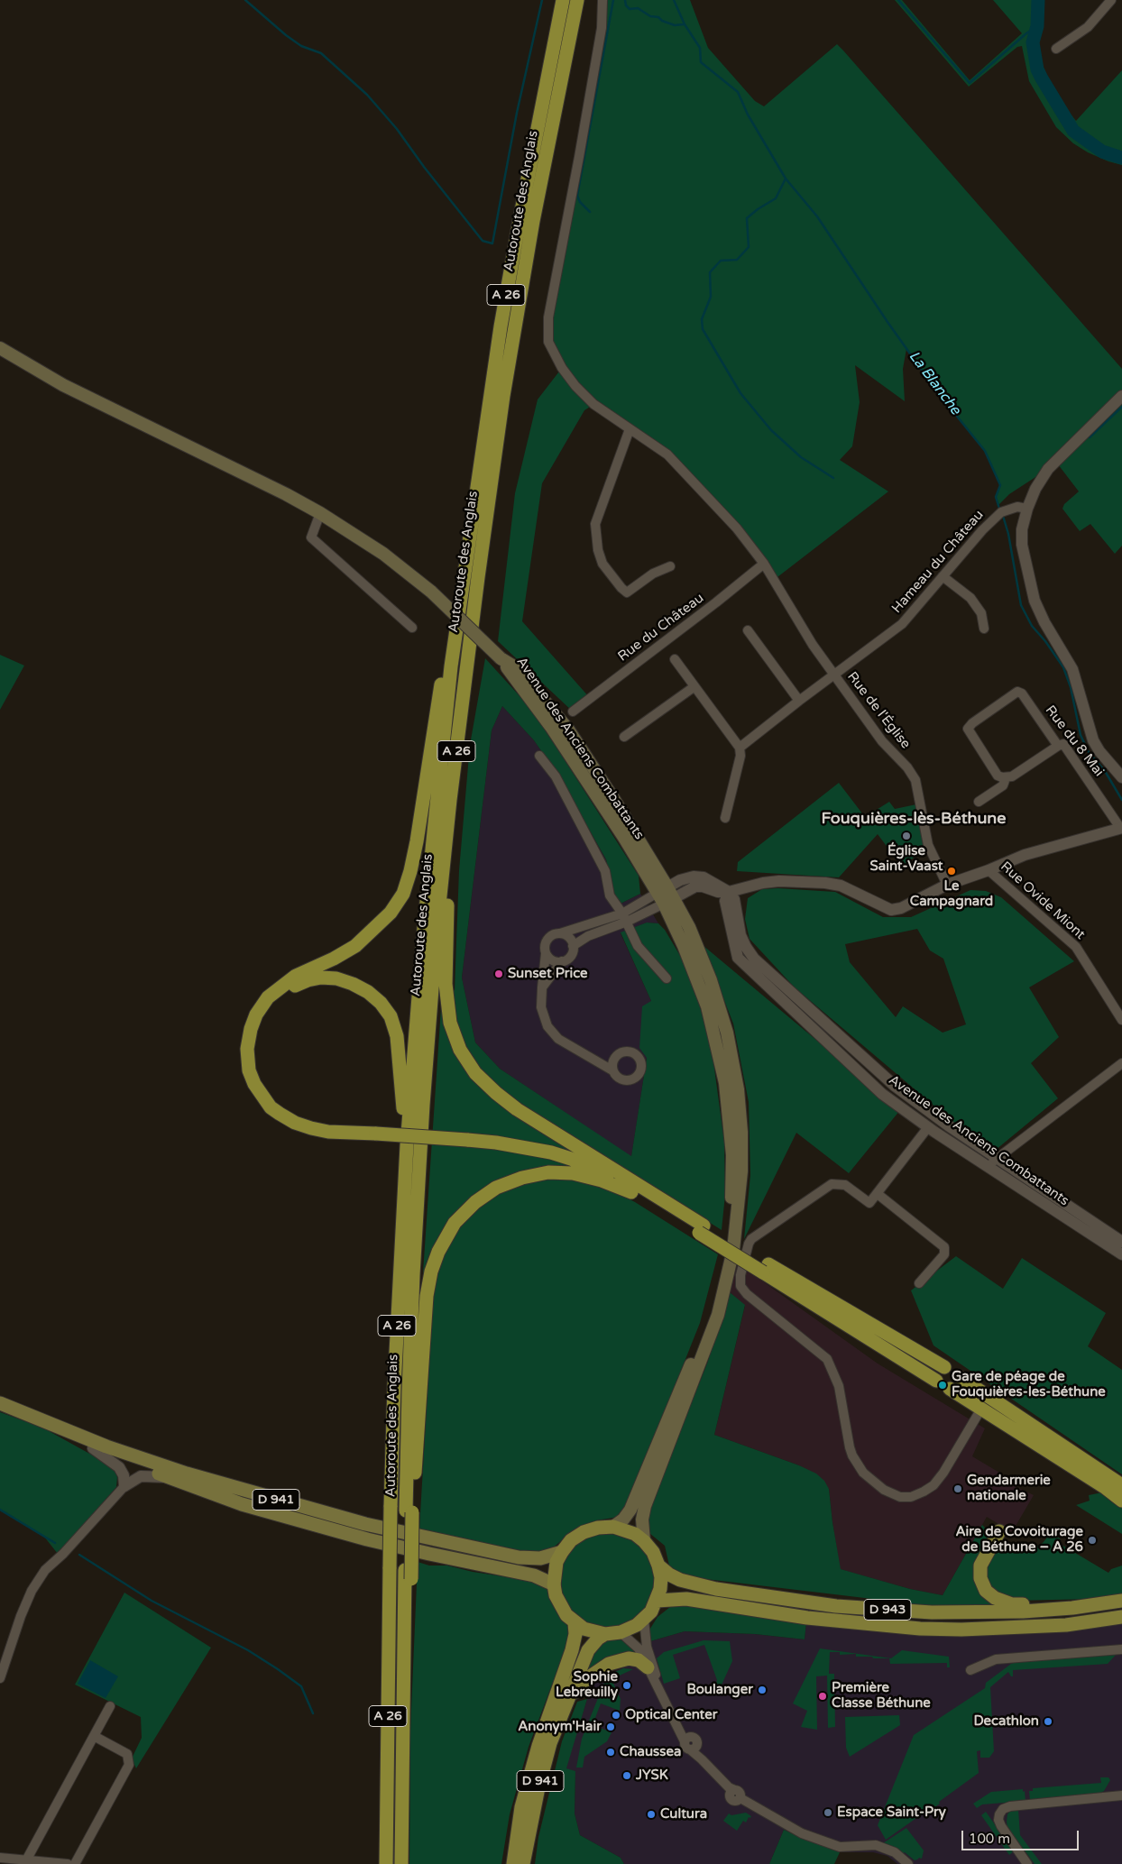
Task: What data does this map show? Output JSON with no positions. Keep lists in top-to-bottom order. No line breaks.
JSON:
{"streets":{"highway":["Autoroute des Anglais","A 26","D 941","D 943"],"main road":["Avenue des Anciens Combattants"],"street":["Hameau du Château","Rue du Château","Rue de l'Église","Rue du 8 Mai","Rue Ovide Miont"]},"crossings":[["Hameau du Château","Rue de l'Église"],["Rue du Château","Rue de l'Église"],["D 941","D 943"]],"districts":["Fouquières-lès-Béthune"],"water":["La Blanche"],"places":["Église Saint-Vaast","Le Campagnard","Sunset Price","Gare de péage de Fouquières-les-Béthune","Gendarmerie nationale","Aire de Covoiturage de Béthune − A 26","Sophie Lebreuilly","Boulanger","Première Classe Béthune","Optical Center","Decathlon","Anonym'Hair","Chaussea","JYSK","Espace Saint-Pry","Cultura"],"scale_bar":"100 m"}
